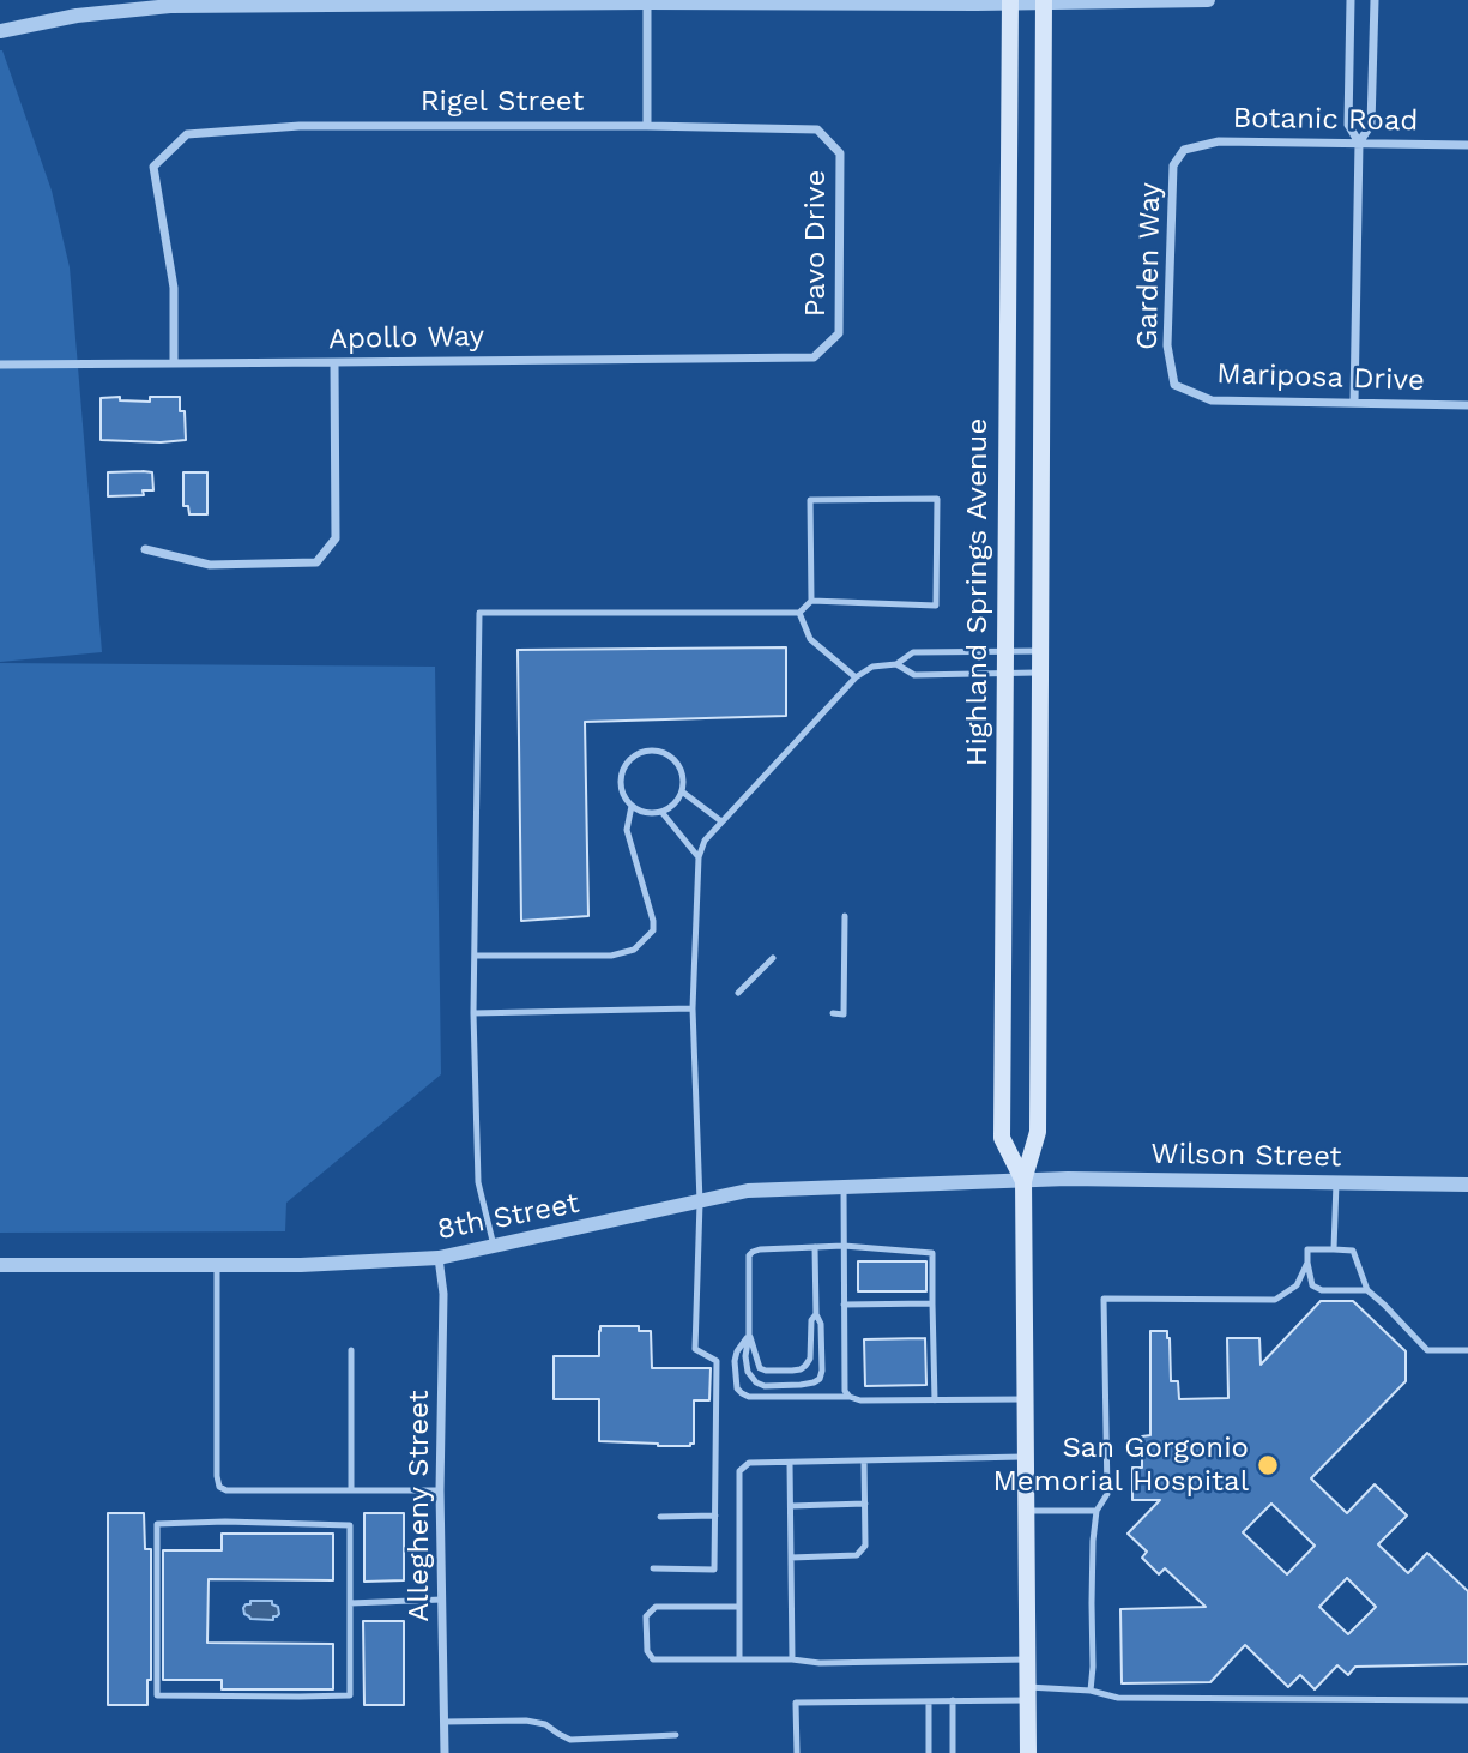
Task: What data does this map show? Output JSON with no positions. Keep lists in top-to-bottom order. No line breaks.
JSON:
{"streets":{"main road":["Highland Springs Avenue"],"street":["Rigel Street","Botanic Road","Pavo Drive","Garden Way","Apollo Way","Mariposa Drive","Wilson Street","8th Street","Allegheny Street"]},"crossings":[["Rigel Street","Pavo Drive"],["Rigel Street","Apollo Way"],["Botanic Road","Garden Way"],["Pavo Drive","Apollo Way"],["Garden Way","Mariposa Drive"],["Highland Springs Avenue","Wilson Street"],["Highland Springs Avenue","8th Street"],["Wilson Street","8th Street"],["8th Street","Allegheny Street"]],"places":["San Gorgonio Memorial Hospital"]}
